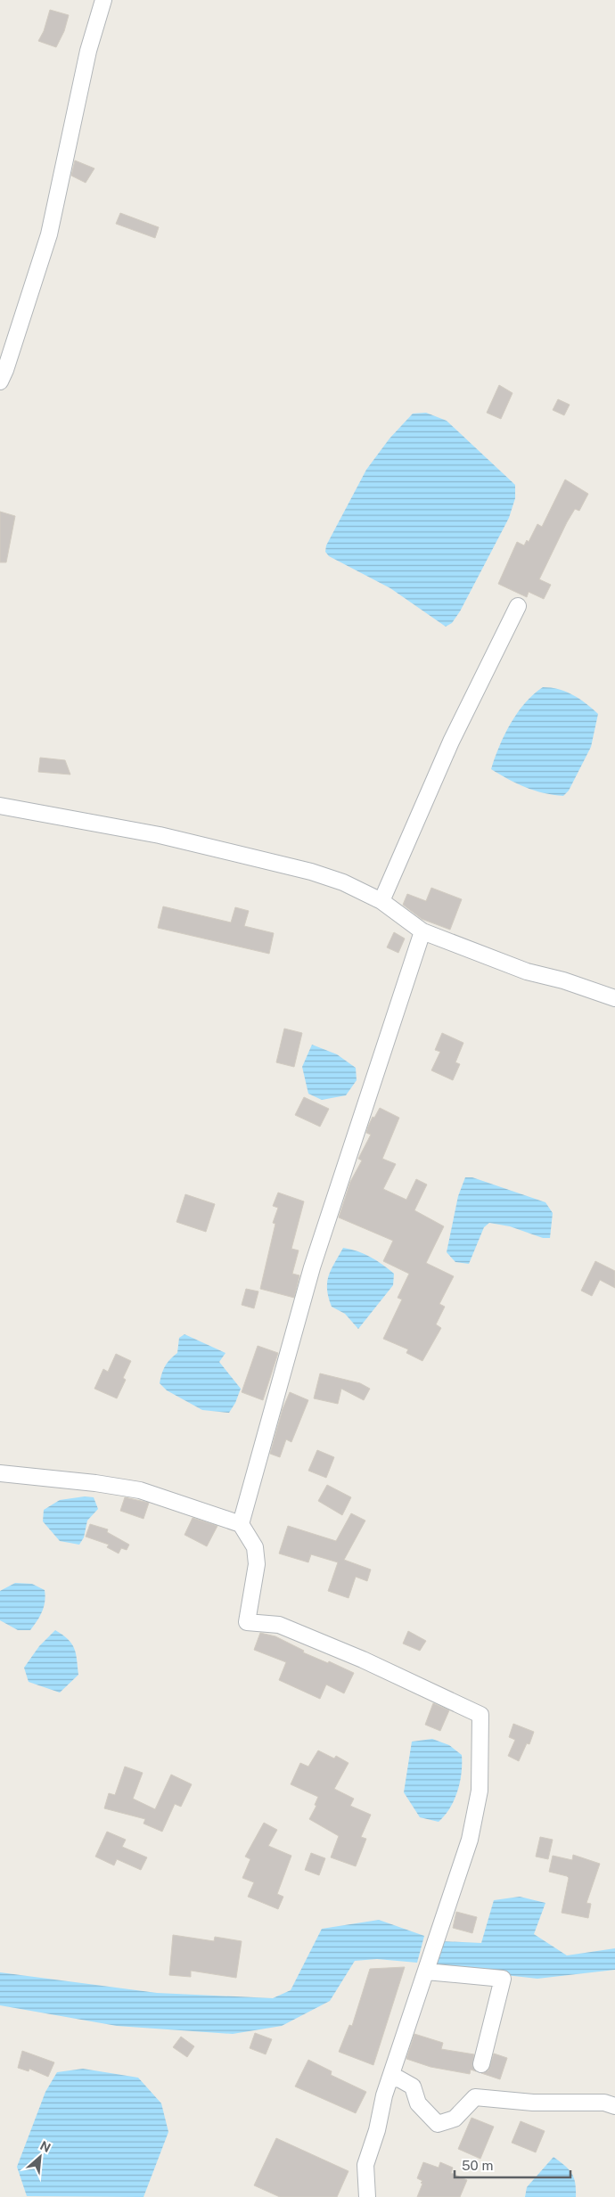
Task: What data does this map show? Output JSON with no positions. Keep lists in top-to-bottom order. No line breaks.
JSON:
{"scale_bar":"50 m","north":"top right"}
